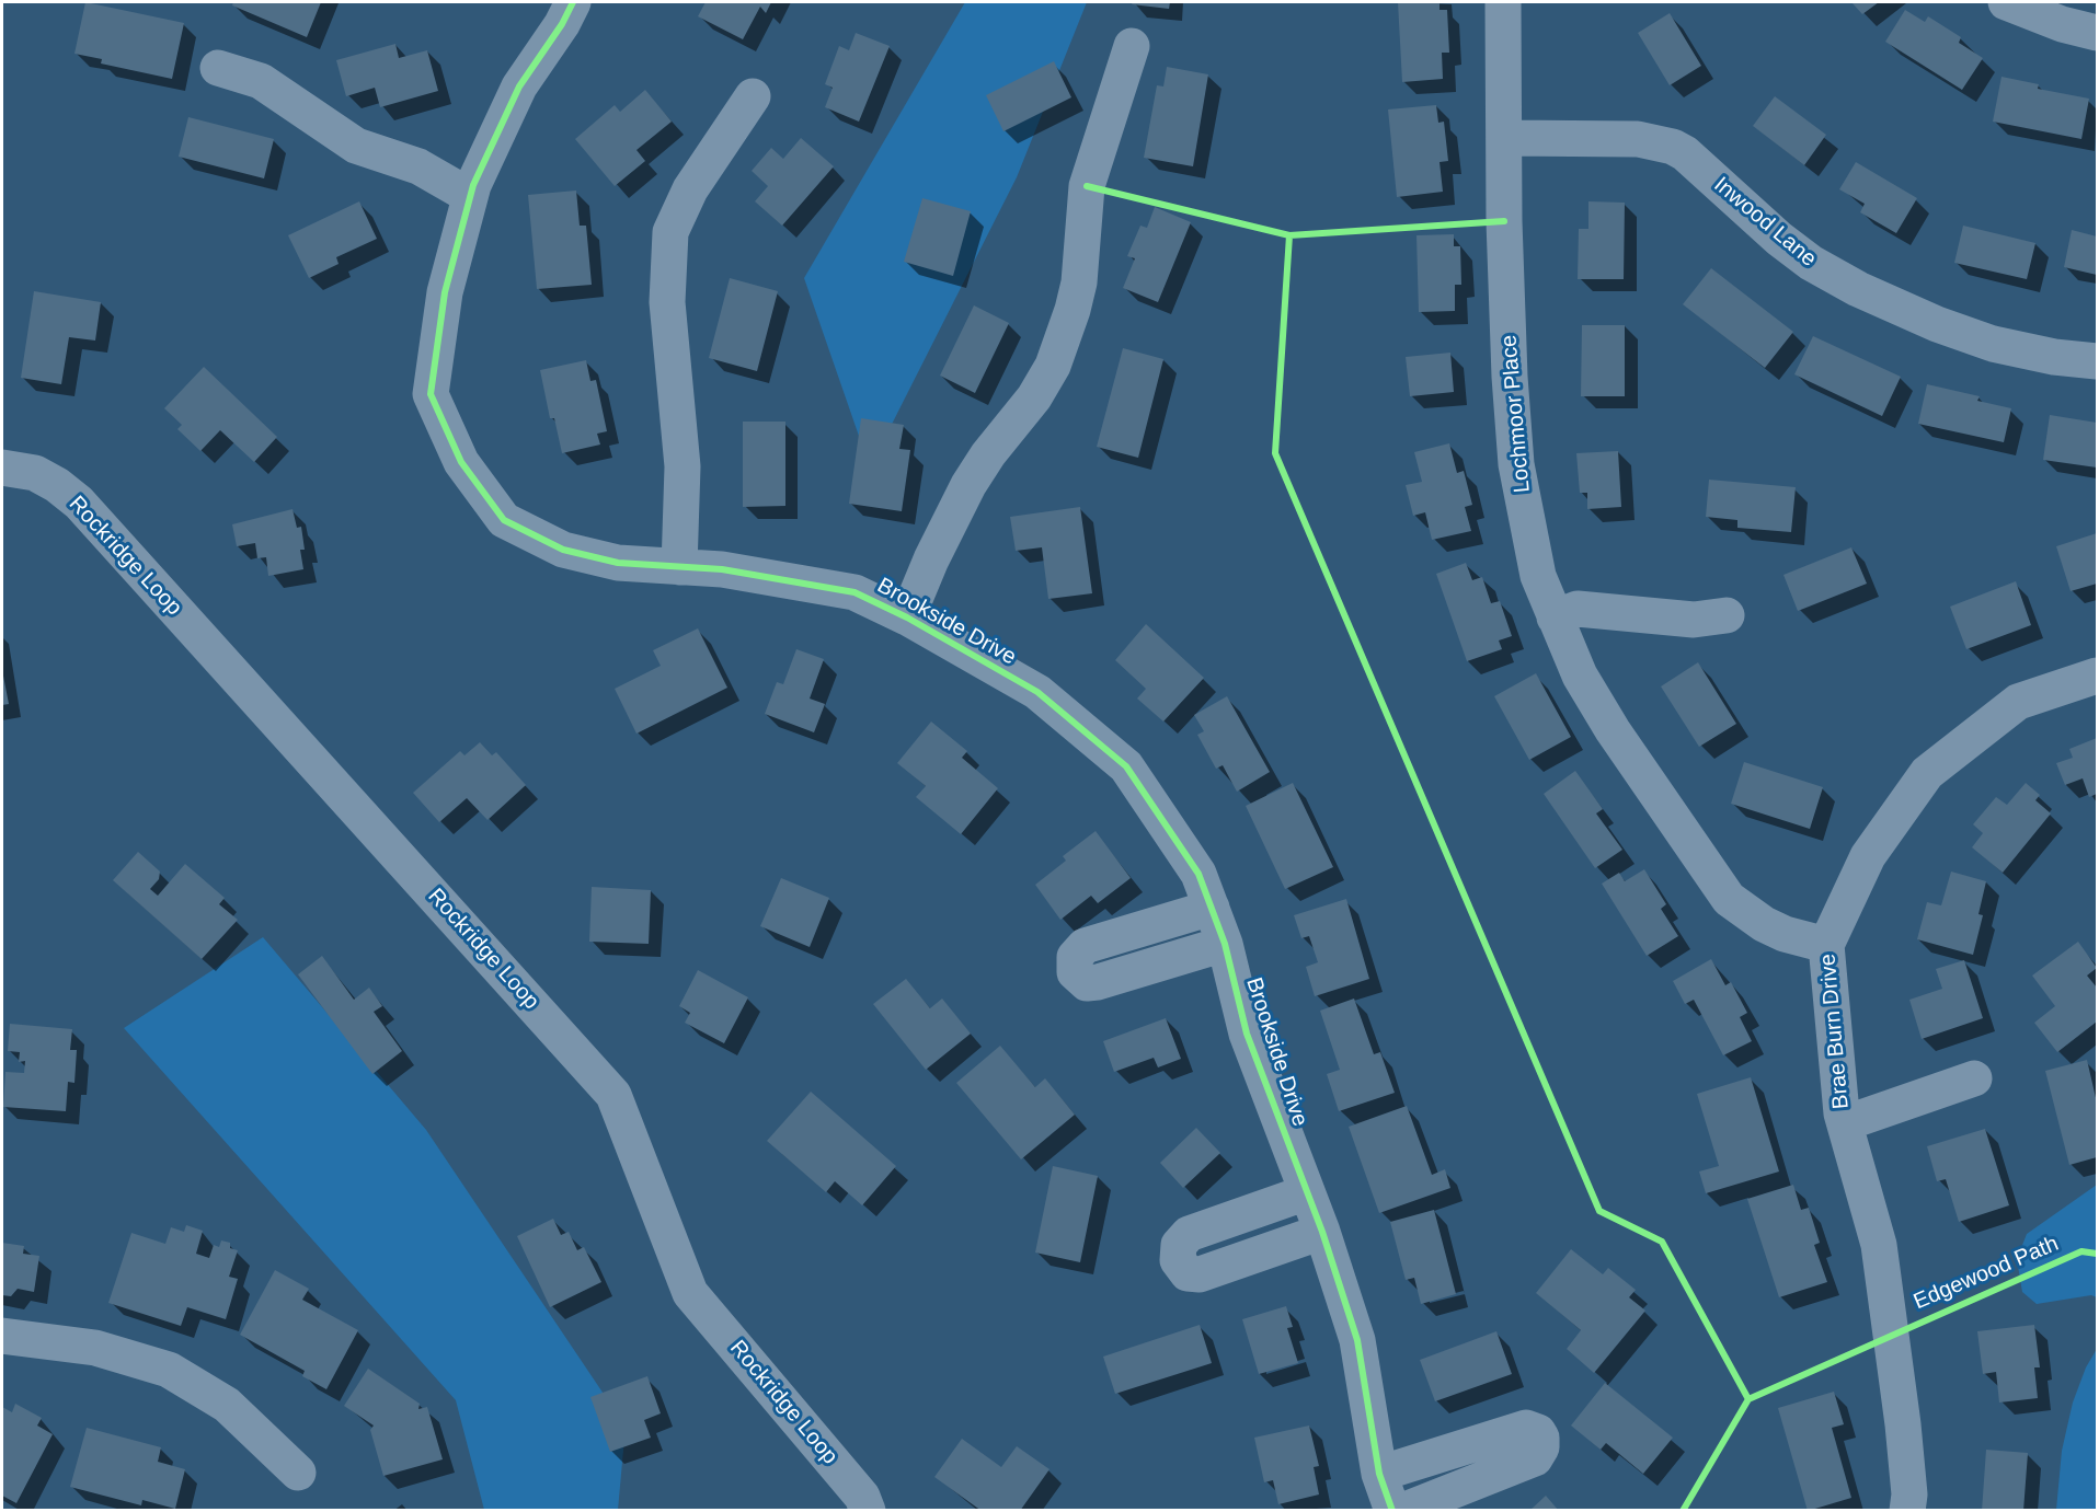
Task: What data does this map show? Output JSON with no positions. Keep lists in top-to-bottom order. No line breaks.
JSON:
{"streets":{"street":["Inwood Lane","Lochmoor Place","Rockridge Loop","Brookside Drive","Brae Burn Drive"],"cycle path":["Edgewood Path"]},"crossings":[["Inwood Lane","Lochmoor Place"],["Lochmoor Place","Brae Burn Drive"]]}
